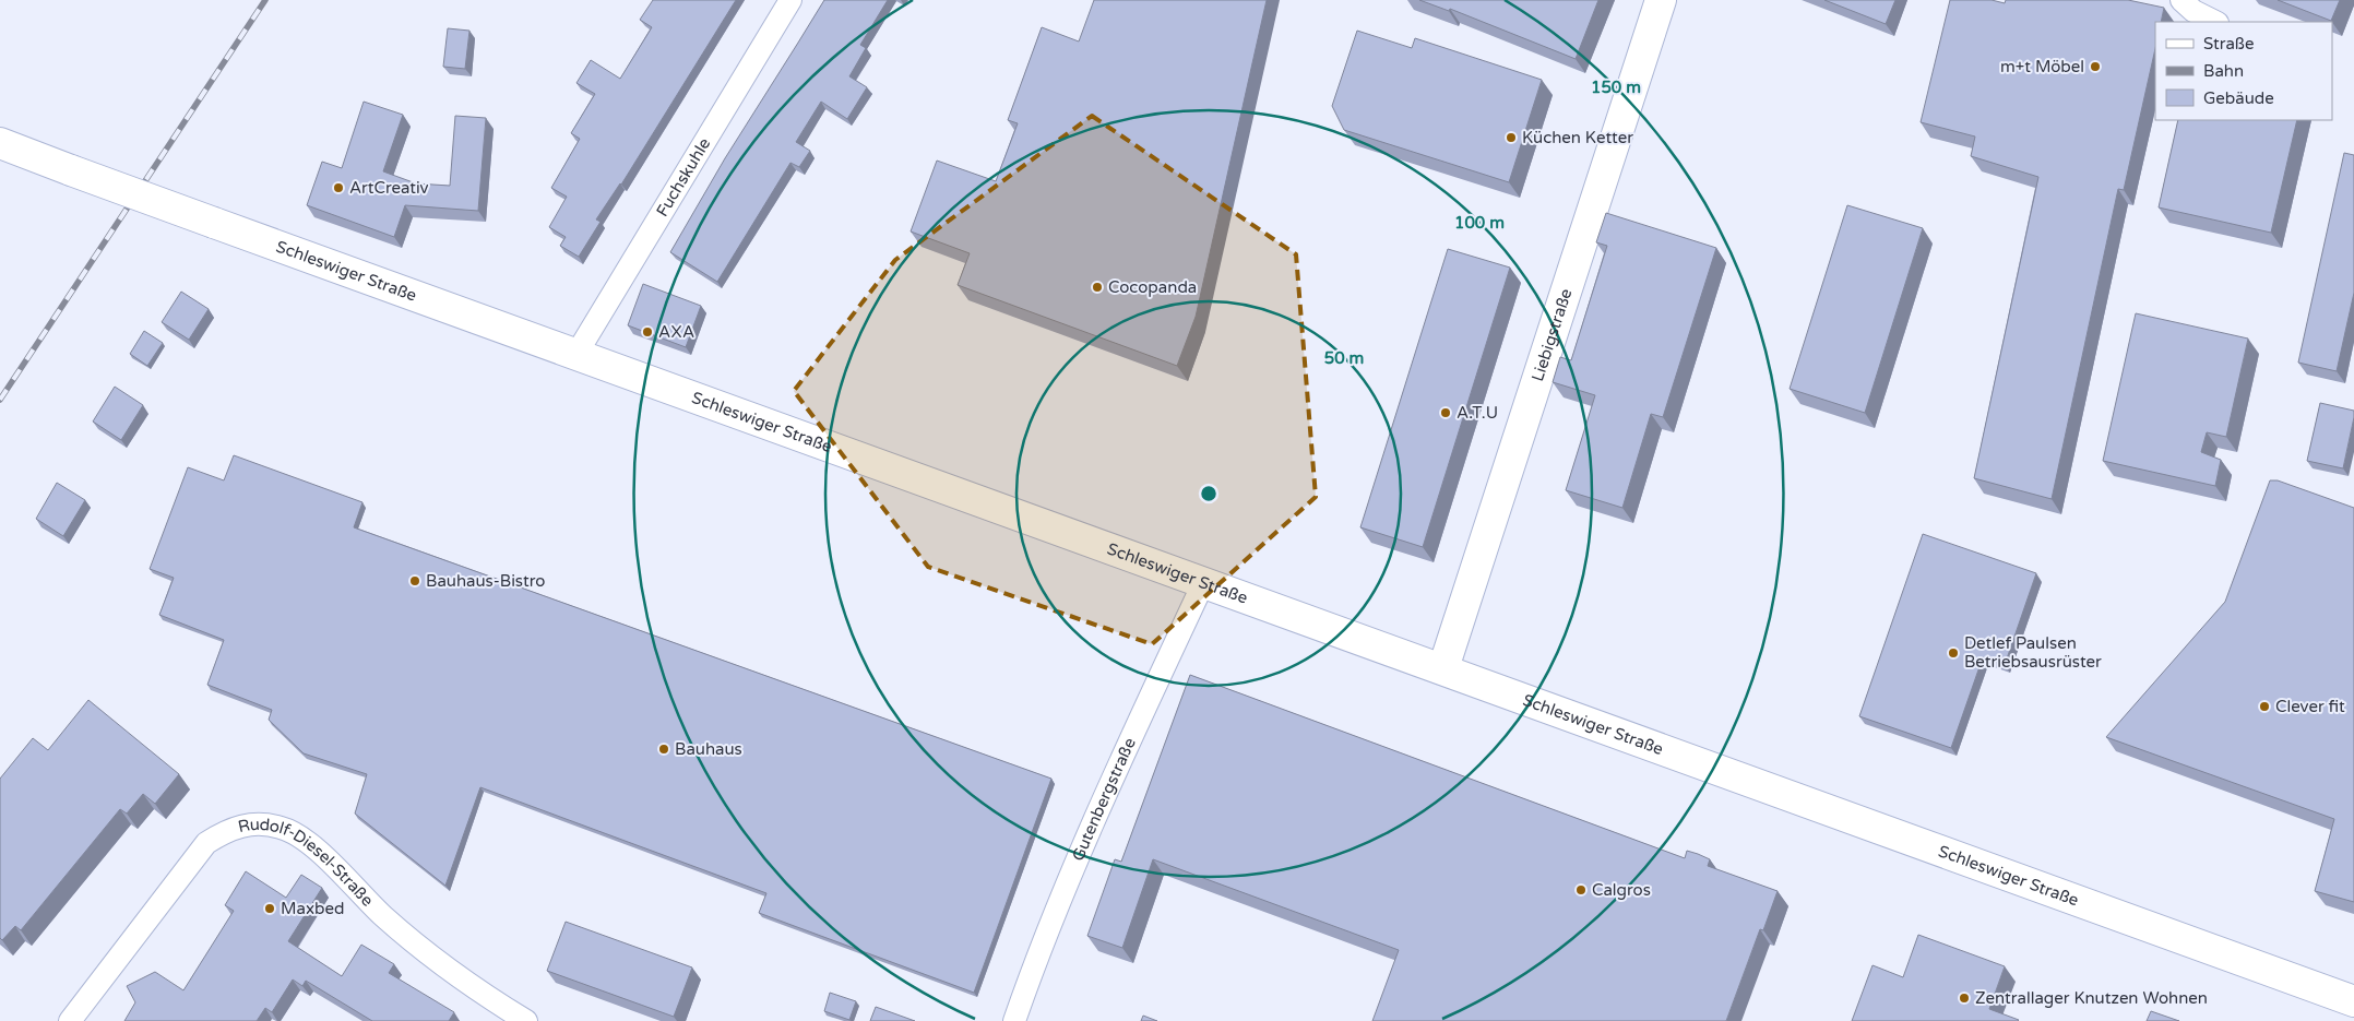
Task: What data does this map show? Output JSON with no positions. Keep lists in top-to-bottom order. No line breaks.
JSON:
{"streets":{"main road":["Schleswiger Straße","Liebigstraße"],"street":["Fuchskuhle","Gutenbergstraße","Rudolf-Diesel-Straße"]},"crossings":[["Fuchskuhle","Schleswiger Straße"],["Schleswiger Straße","Liebigstraße"],["Schleswiger Straße","Gutenbergstraße"]],"places":["m+t Möbel","Küchen Ketter","ArtCreativ","Cocopanda","AXA","A.T.U","Bauhaus-Bistro","Detlef Paulsen Betriebsausrüster","Clever fit","Bauhaus","Calgros","Maxbed","Zentrallager Knutzen Wohnen"],"legend":["Straße","Bahn","Gebäude"],"rings":["150 m","100 m","50 m"]}
